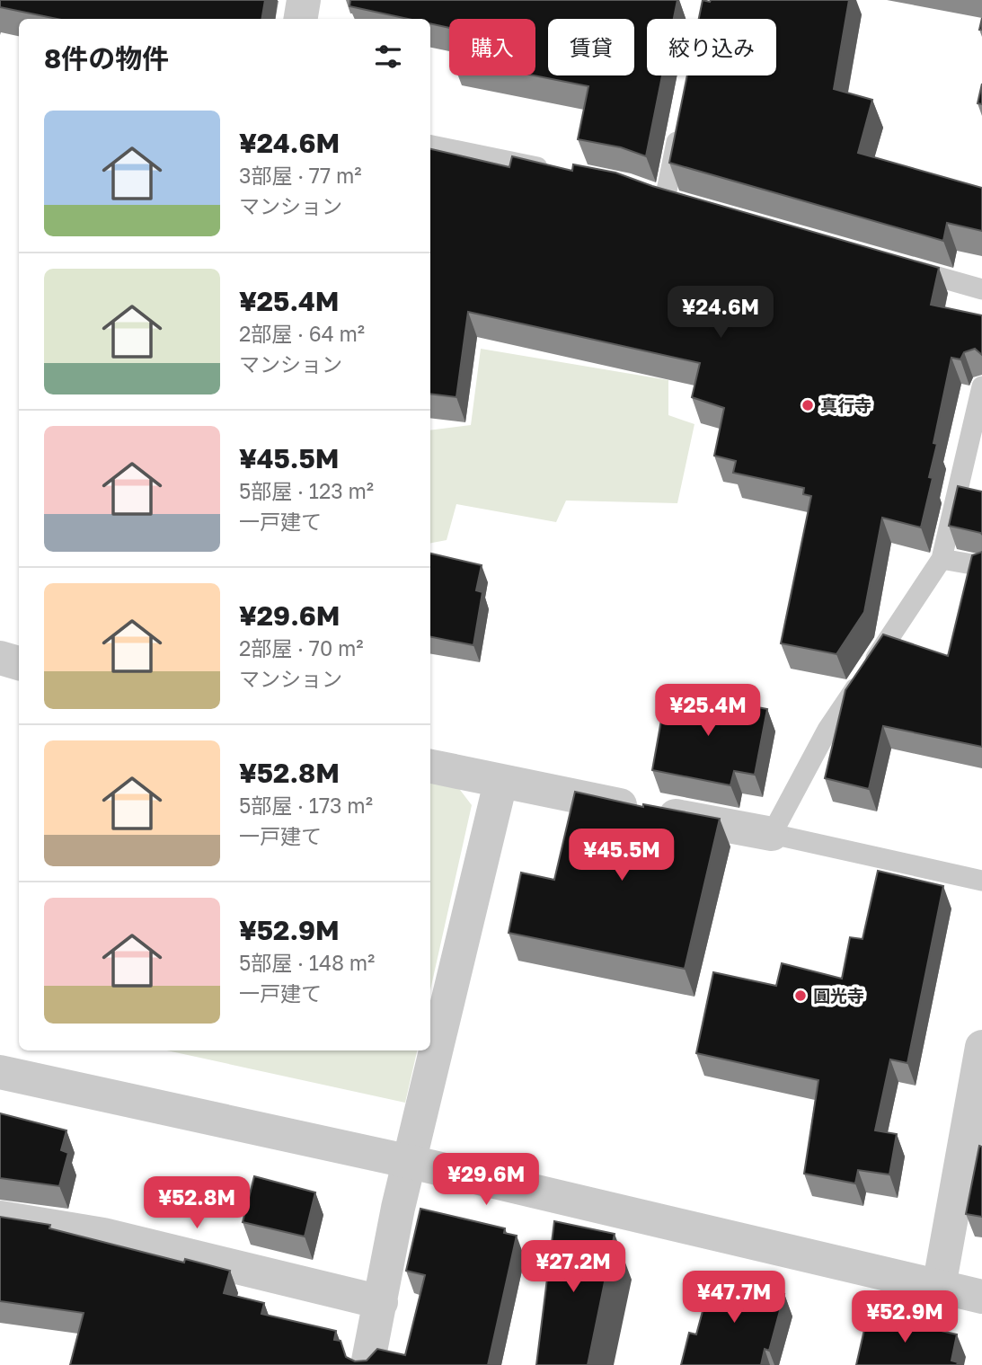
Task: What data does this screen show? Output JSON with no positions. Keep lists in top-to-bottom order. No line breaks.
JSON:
{"places":["真行寺","圓光寺"],"page":{"chip":["購入","賃貸","絞り込み"],"heading":"8件の物件","list":[{"name":"¥24.6M","note":"3部屋 · 77 m² · マンション"},{"name":"¥25.4M","note":"2部屋 · 64 m² · マンション"},{"name":"¥45.5M","note":"5部屋 · 123 m² · 一戸建て"},{"name":"¥29.6M","note":"2部屋 · 70 m² · マンション"},{"name":"¥52.8M","note":"5部屋 · 173 m² · 一戸建て"},{"name":"¥52.9M","note":"5部屋 · 148 m² · 一戸建て"}],"price":["¥24.6M","¥25.4M","¥45.5M","¥29.6M","¥52.8M","¥27.2M","¥47.7M","¥52.9M"]}}
